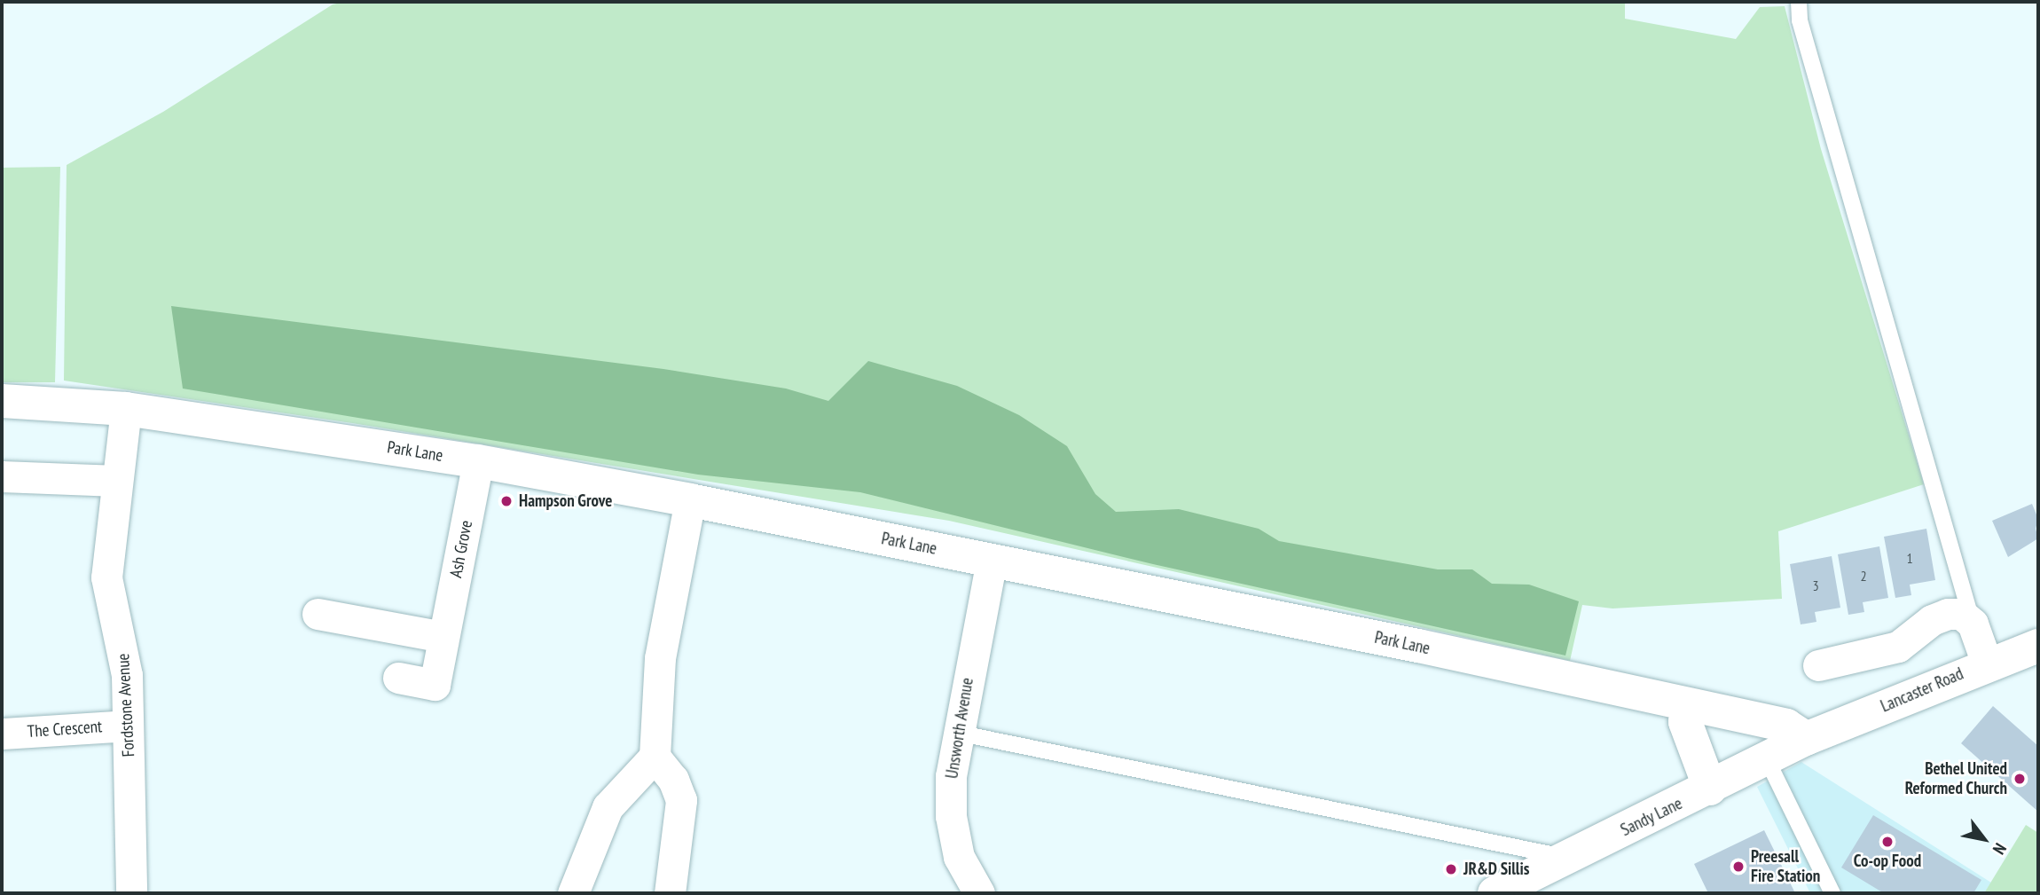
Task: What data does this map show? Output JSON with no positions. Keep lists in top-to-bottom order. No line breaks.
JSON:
{"streets":{"main road":["Park Lane","Lancaster Road","Sandy Lane"],"street":["Ash Grove","Fordstone Avenue","Unsworth Avenue","The Crescent"]},"crossings":[["Park Lane","Ash Grove"],["Park Lane","Lancaster Road"],["Park Lane","Fordstone Avenue"],["Park Lane","Unsworth Avenue"],["Park Lane","Sandy Lane"],["Lancaster Road","Sandy Lane"],["Fordstone Avenue","The Crescent"]],"places":["Hampson Grove","Bethel United Reformed Church","Co-op Food","Preesall Fire Station","JR&D Sillis"],"house_numbers":["1","2","3"],"north":"bottom right"}
